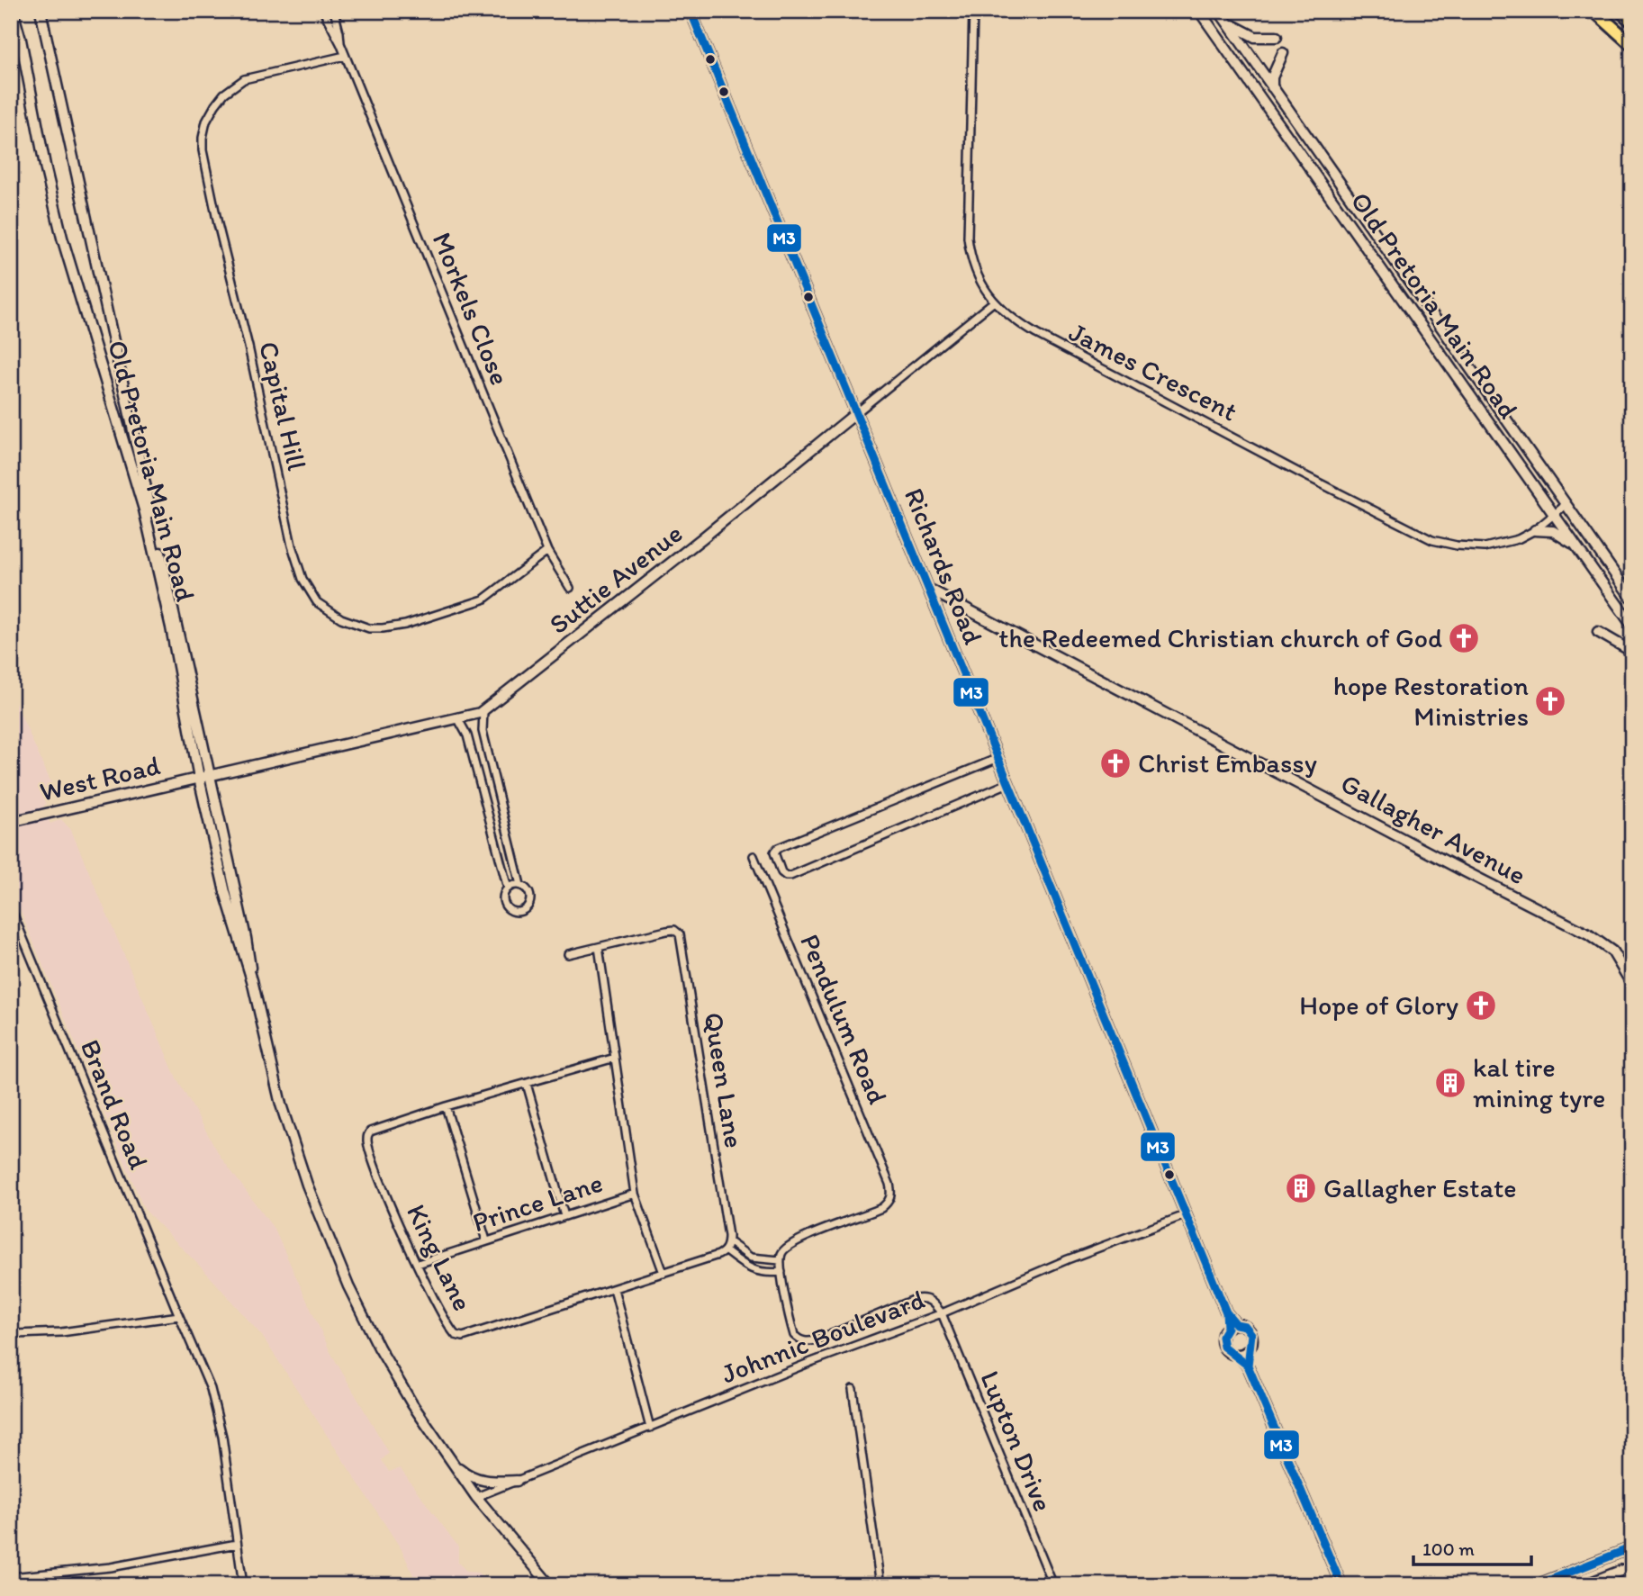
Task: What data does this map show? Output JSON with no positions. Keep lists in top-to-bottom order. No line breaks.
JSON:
{"streets":{"main road":["Old Pretoria Main Road","Richards Road","Suttie Avenue","West Road","Gallagher Avenue"],"street":["Morkels Close","James Crescent","Capital Hill","Pendulum Road","Queen Lane","Brand Road","Prince Lane","King Lane","Johnnic Boulevard","Lupton Drive"]},"crossings":[["Old Pretoria Main Road","James Crescent"],["Old Pretoria Main Road","Suttie Avenue"],["Old Pretoria Main Road","West Road"],["Old Pretoria Main Road","Johnnic Boulevard"],["Morkels Close","Capital Hill"],["James Crescent","Suttie Avenue"],["Richards Road","Suttie Avenue"],["Richards Road","Gallagher Avenue"],["Richards Road","Johnnic Boulevard"],["Suttie Avenue","West Road"],["Prince Lane","King Lane"],["Johnnic Boulevard","Lupton Drive"]],"places":{"church":["the Redeemed Christian church of God","hope Restoration Ministries","Christ Embassy","Hope of Glory"],"building":["kal tire mining tyre","Gallagher Estate"]},"lines":["transit line M3"],"scale_bar":"100 m"}
